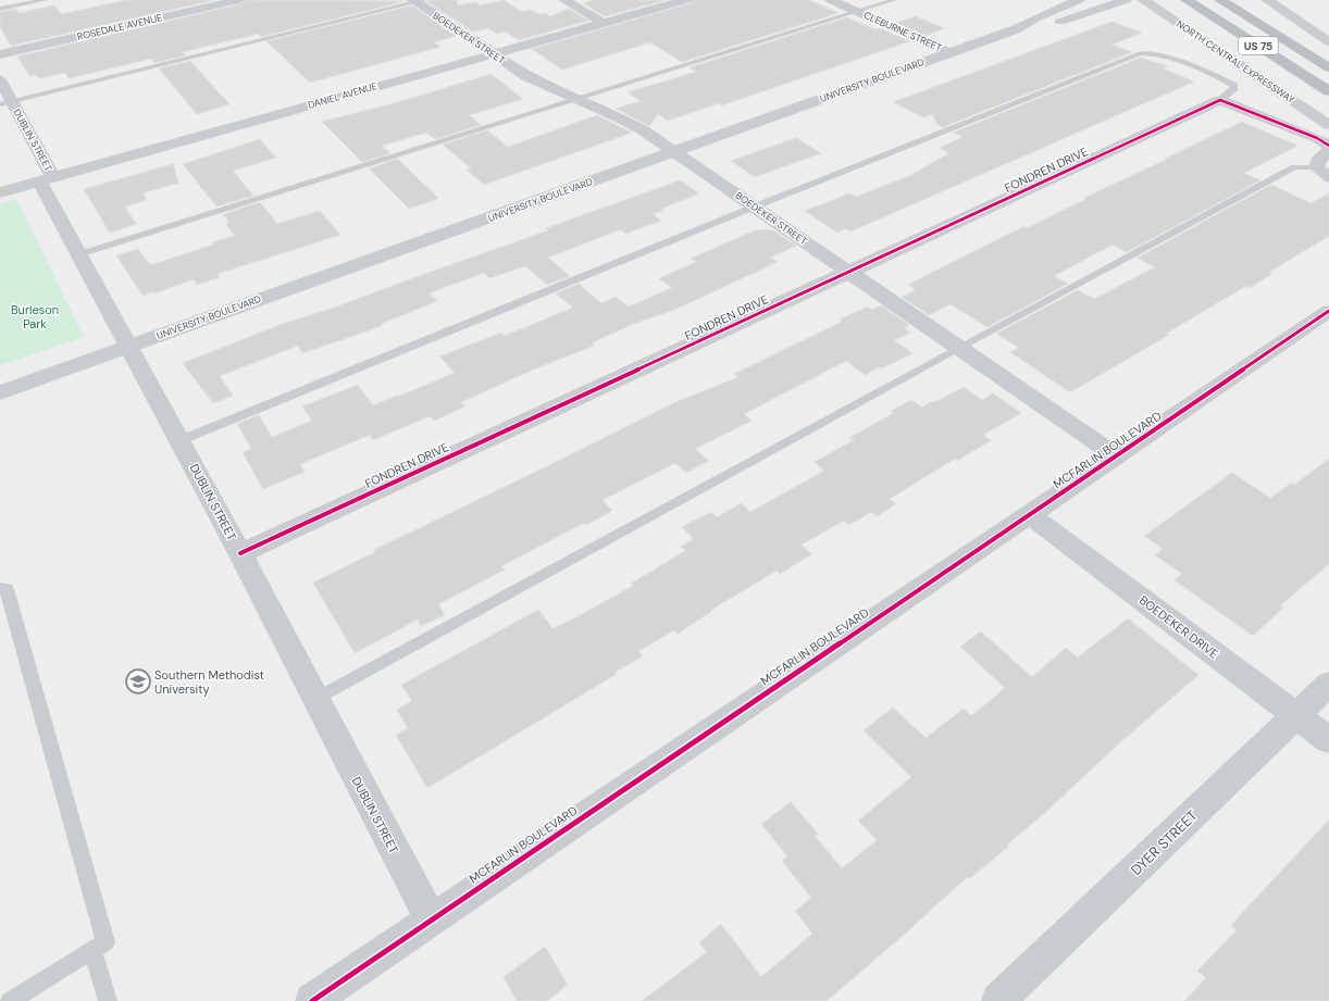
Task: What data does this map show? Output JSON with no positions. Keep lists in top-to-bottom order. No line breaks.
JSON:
{"streets":{"highway":["US 75"],"main road":["NORTH CENTRAL EXPRESSWAY"],"street":["ROSEDALE AVENUE","CLEBURNE STREET","BOEDEKER STREET","UNIVERSITY BOULEVARD","DANIEL AVENUE","DUBLIN STREET","FONDREN DRIVE","MCFARLIN BOULEVARD","BOEDEKER DRIVE","DYER STREET"]},"crossings":[["CLEBURNE STREET","UNIVERSITY BOULEVARD"],["BOEDEKER STREET","UNIVERSITY BOULEVARD"],["BOEDEKER STREET","DANIEL AVENUE"],["BOEDEKER STREET","FONDREN DRIVE"],["BOEDEKER STREET","MCFARLIN BOULEVARD"],["UNIVERSITY BOULEVARD","DUBLIN STREET"],["DANIEL AVENUE","DUBLIN STREET"],["DUBLIN STREET","FONDREN DRIVE"],["DUBLIN STREET","MCFARLIN BOULEVARD"],["MCFARLIN BOULEVARD","BOEDEKER DRIVE"],["BOEDEKER DRIVE","DYER STREET"]],"parks":["Burleson Park"],"places":{"school or university":["Southern Methodist University"]}}
